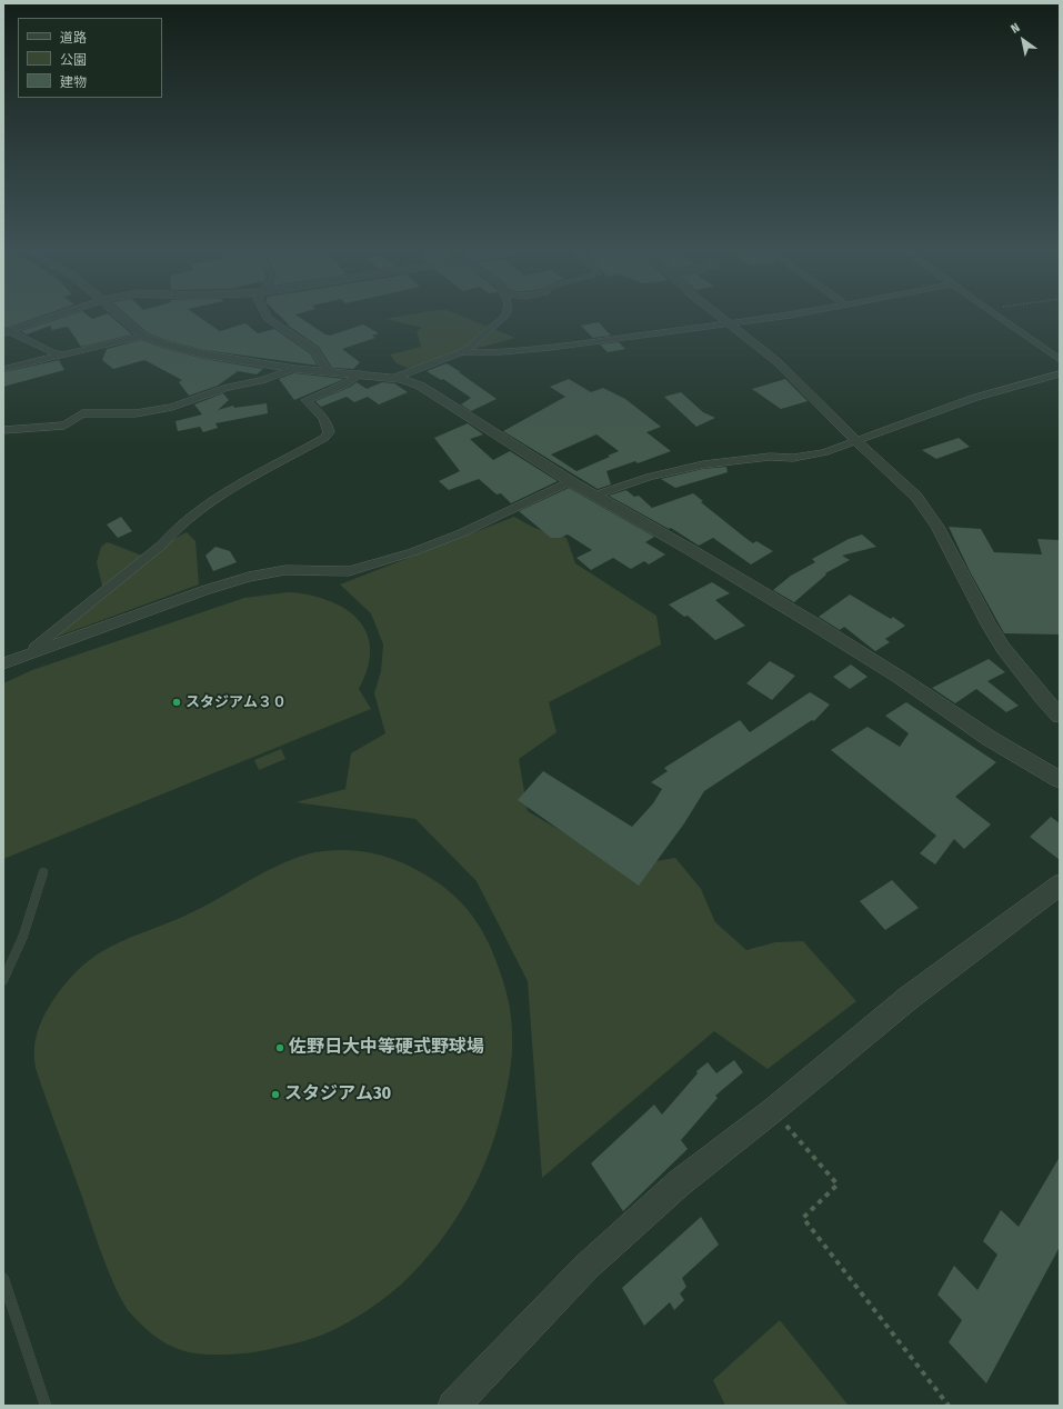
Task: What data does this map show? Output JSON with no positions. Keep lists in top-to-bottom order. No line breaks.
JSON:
{"places":["スタジアム３０","佐野日大中等硬式野球場","スタジアム30"],"legend":["道路","公園","建物"],"north":"top left"}
